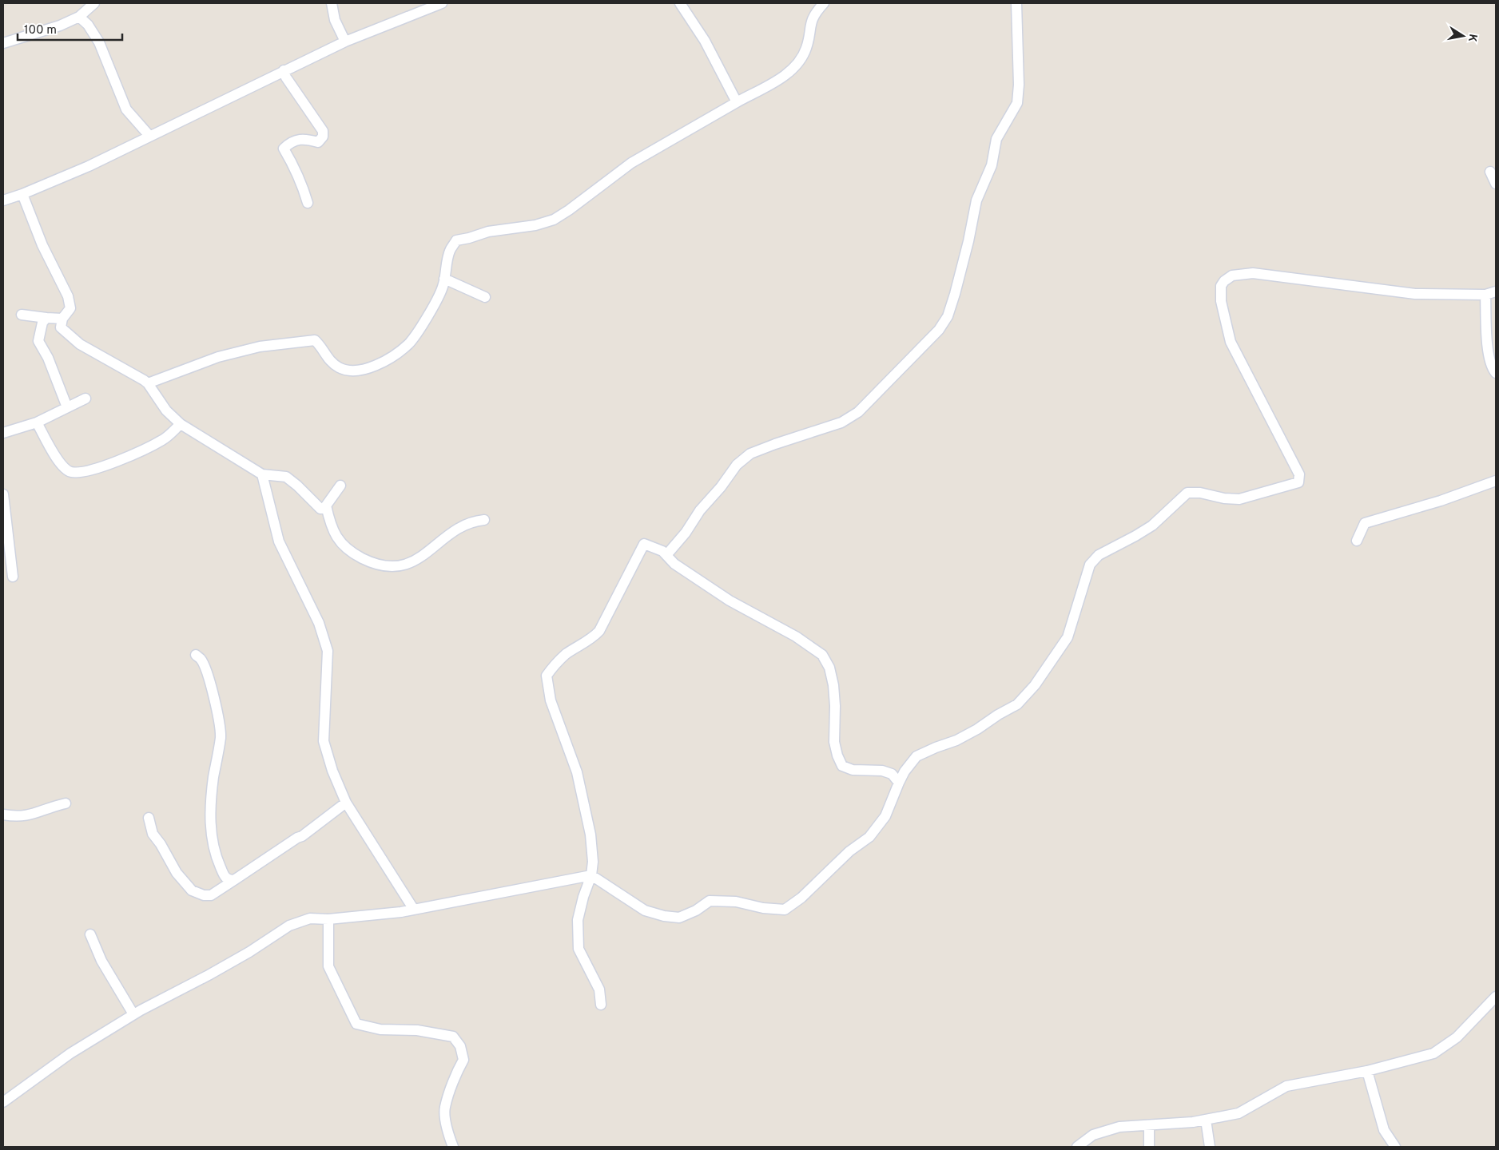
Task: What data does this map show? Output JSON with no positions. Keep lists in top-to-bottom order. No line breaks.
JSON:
{"scale_bar":"100 m","north":"right"}
